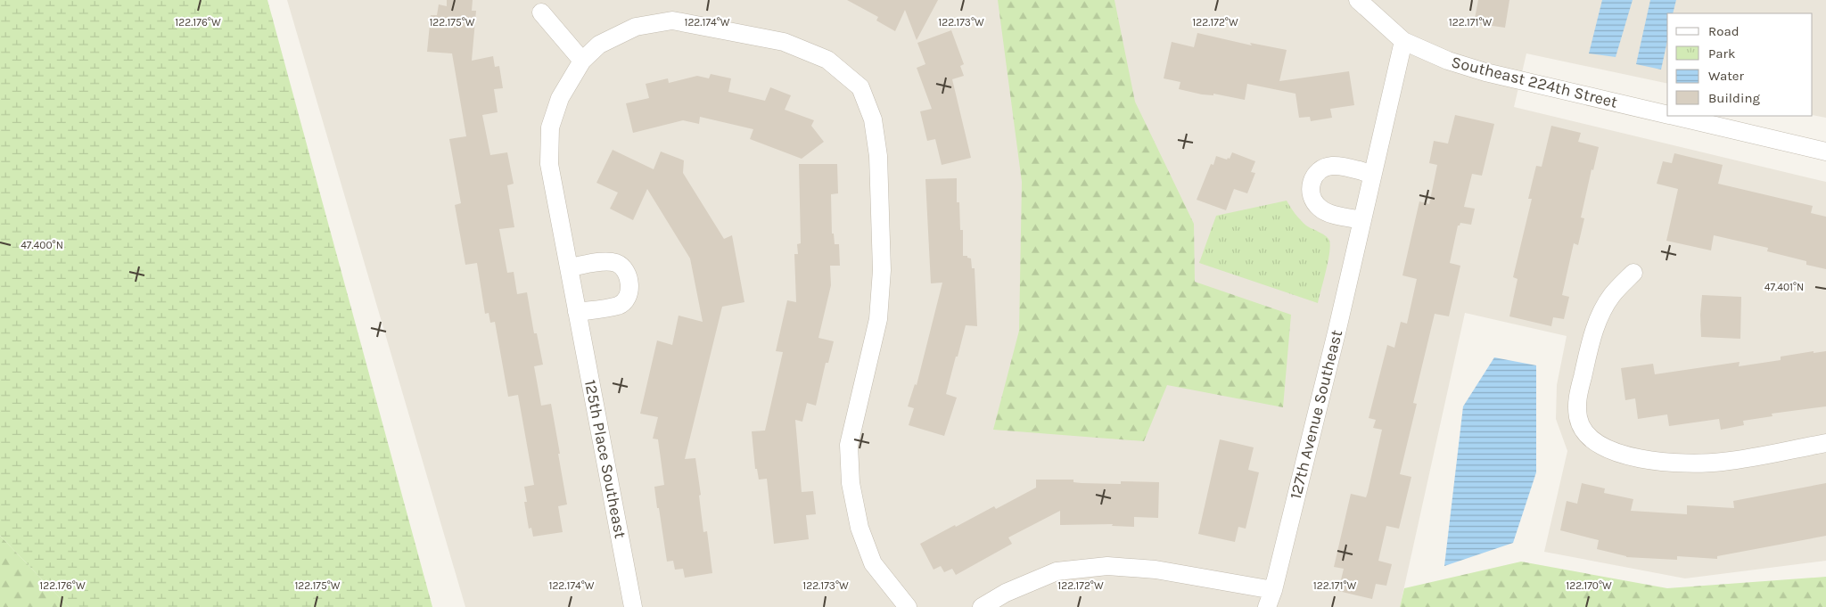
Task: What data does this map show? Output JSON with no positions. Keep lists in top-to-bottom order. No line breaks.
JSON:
{"streets":{"street":["Southeast 224th Street","127th Avenue Southeast","125th Place Southeast"]},"crossings":[["Southeast 224th Street","127th Avenue Southeast"]],"legend":["Road","Park","Water","Building"],"coordinates":["122.176°W","122.175°W","122.174°W","122.173°W","122.172°W","122.171°W","47.400°N","47.401°N","122.170°W"]}
